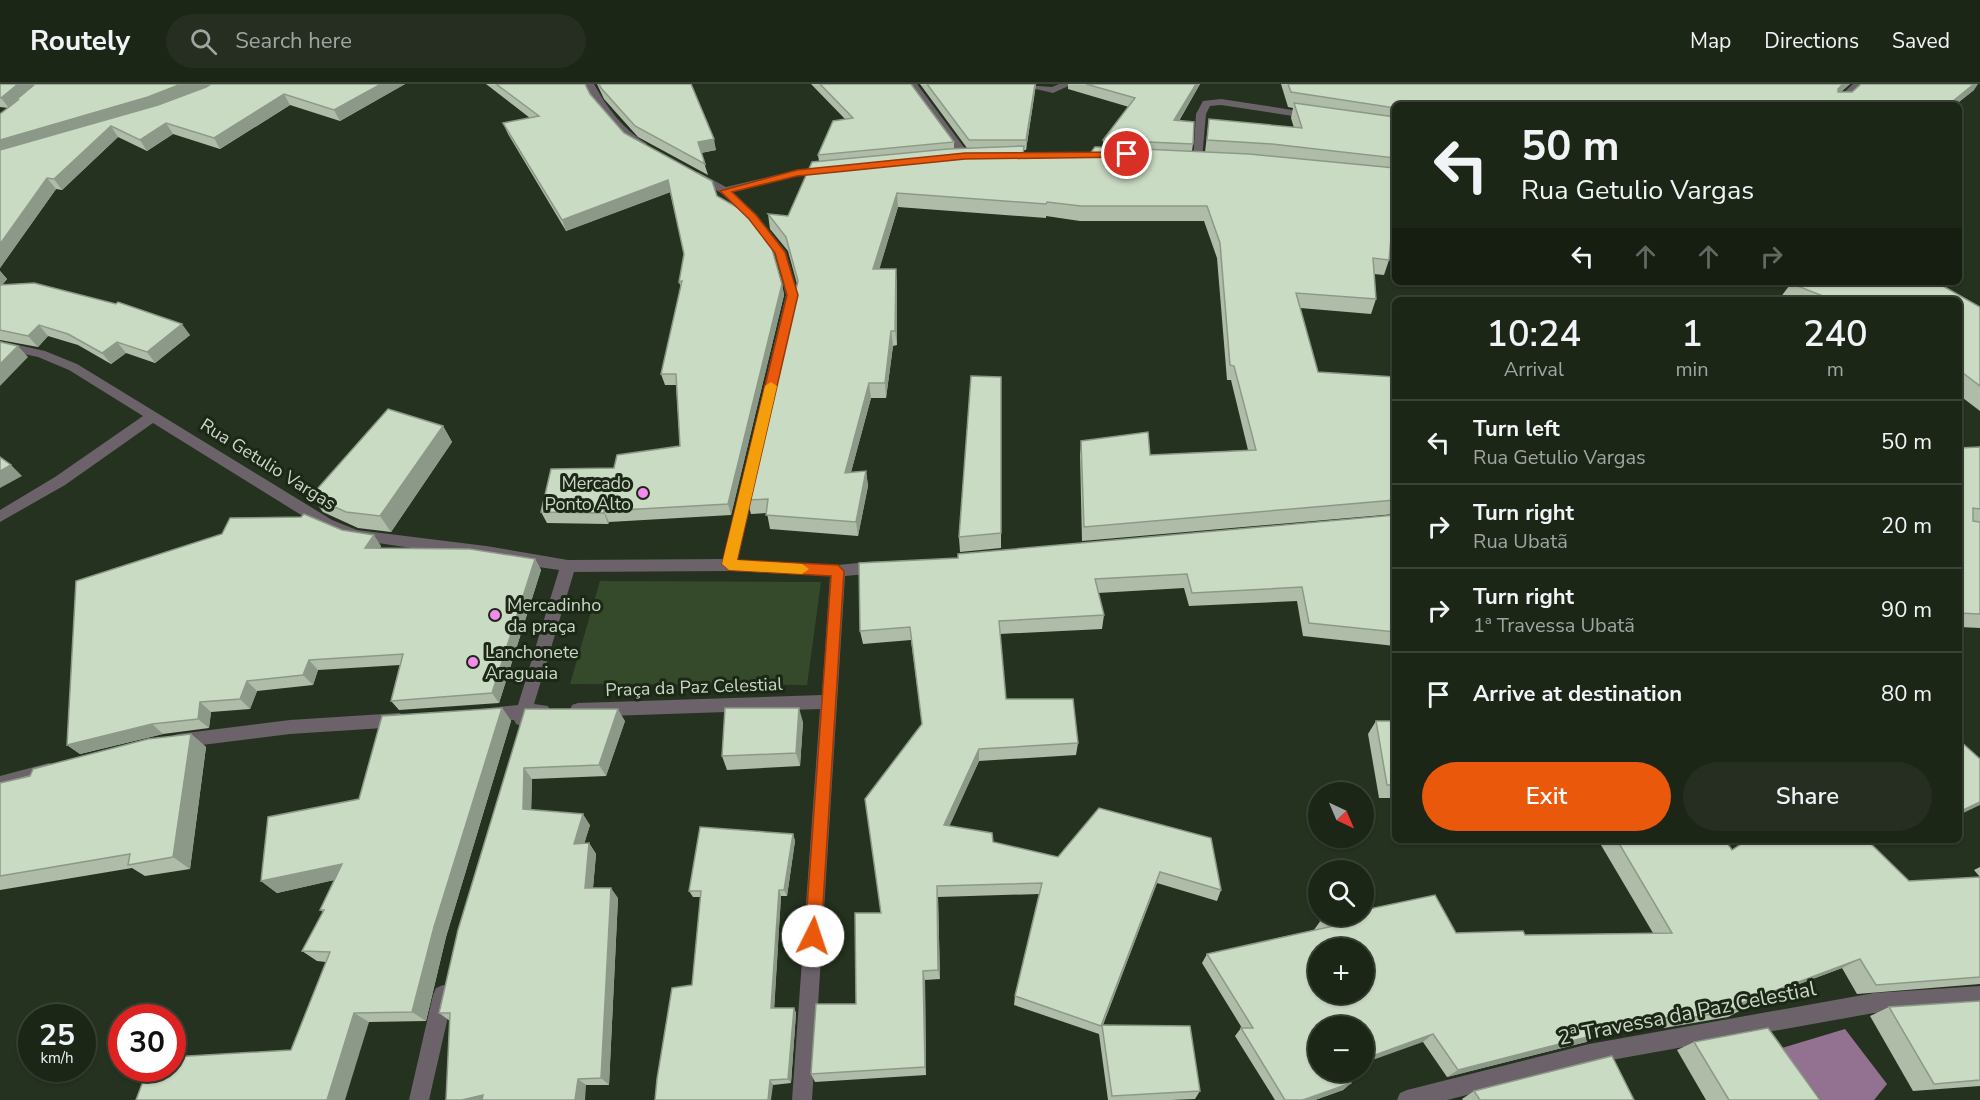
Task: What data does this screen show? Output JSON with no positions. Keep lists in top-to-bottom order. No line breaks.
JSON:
{"streets":{"street":["Rua Getulio Vargas","Praça da Paz Celestial","2ª Travessa da Paz Celestial"]},"places":["Mercado Ponto Alto","Mercadinho da praça","Lanchonete Araguaia"],"north":"bottom right","page":{"header":"Routely","search":"Search here","nav":["Map","Directions","Saved"],"turn":["50 m","Rua Getulio Vargas"],"eta":["10:24","Arrival","1","min","240","m"],"list":[{"name":"Turn left","note":"Rua Getulio Vargas","value":"50 m"},{"name":"Turn right","note":"Rua Ubatã","value":"20 m"},{"name":"Turn right","note":"1ª Travessa Ubatã","value":"90 m"},{"name":"Arrive at destination","value":"80 m"}],"buttons":["Exit","Share"],"map_buttons":["+","−"],"speed":"25 km/h","limit":"30"}}
